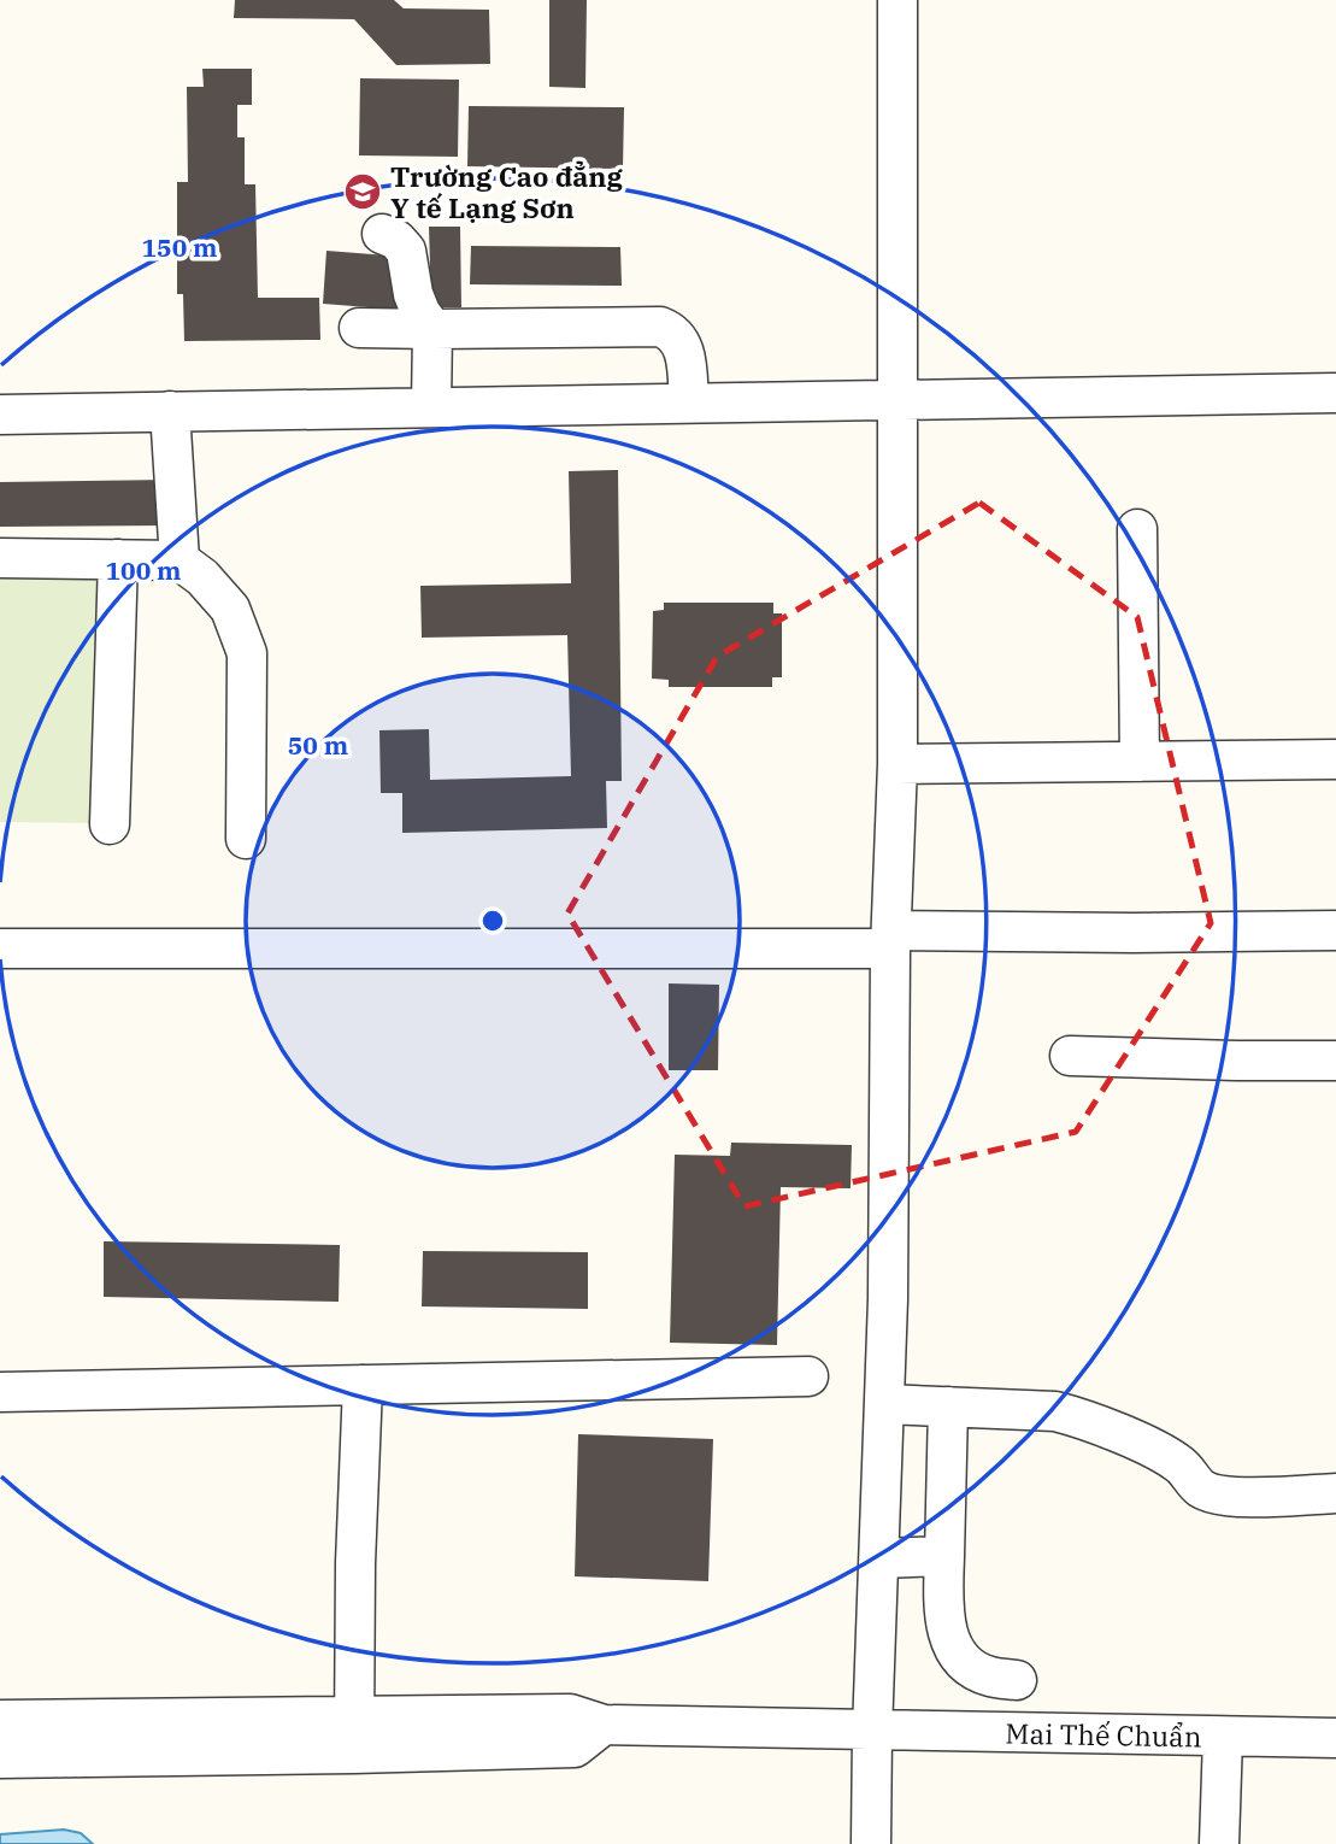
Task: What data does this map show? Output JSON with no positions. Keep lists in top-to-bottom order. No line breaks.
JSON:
{"streets":{"street":["Mai Thế Chuẩn"]},"places":{"school or university":["Trường Cao đẳng Y tế Lạng Sơn"]},"rings":["150 m","100 m","50 m"]}
